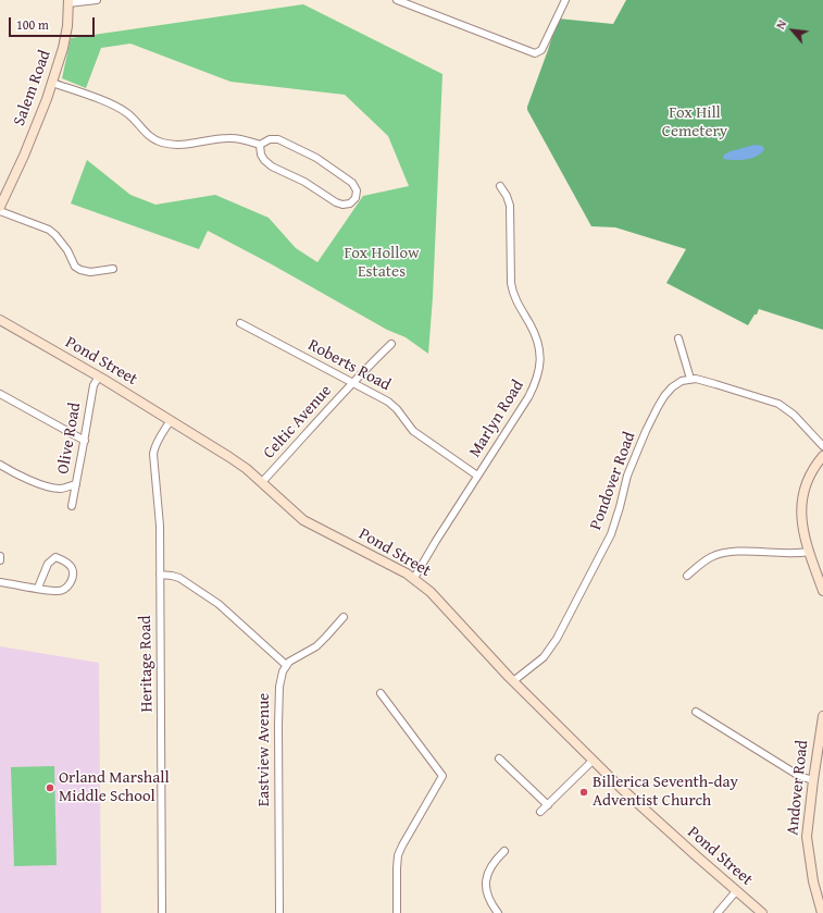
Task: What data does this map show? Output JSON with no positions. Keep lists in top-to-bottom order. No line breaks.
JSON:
{"streets":{"street":["Salem Road","Pond Street","Roberts Road","Marlyn Road","Celtic Avenue","Olive Road","Pondover Road","Heritage Road","Eastview Avenue","Andover Road"]},"crossings":[["Pond Street","Marlyn Road"],["Pond Street","Celtic Avenue"],["Pond Street","Olive Road"],["Pond Street","Pondover Road"],["Pond Street","Heritage Road"],["Roberts Road","Marlyn Road"],["Roberts Road","Celtic Avenue"]],"parks":["Fox Hill Cemetery","Fox Hollow Estates"],"places":["Orland Marshall Middle School","Billerica Seventh-day Adventist Church"],"scale_bar":"100 m","north":"top left"}
